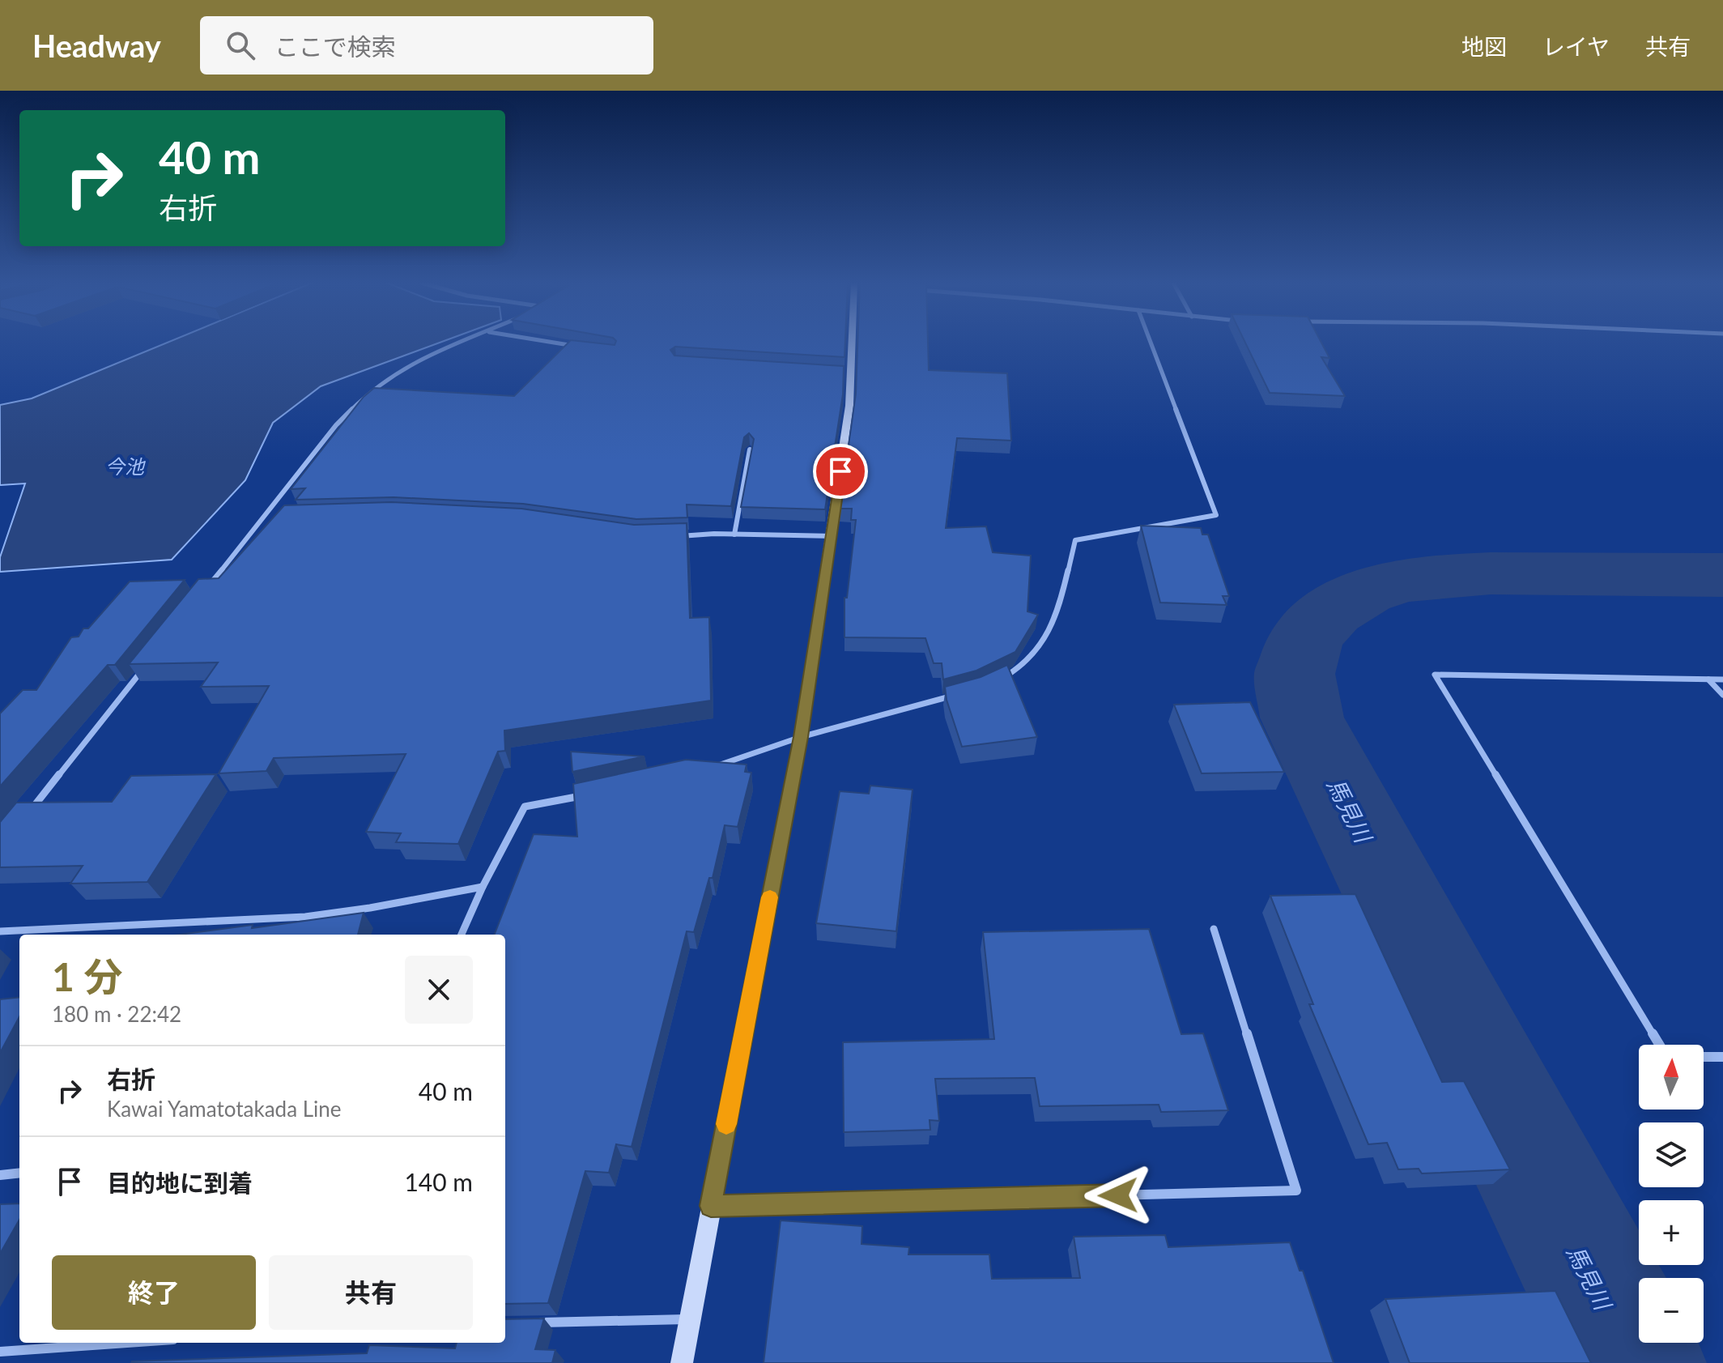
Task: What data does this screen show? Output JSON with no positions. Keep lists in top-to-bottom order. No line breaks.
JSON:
{"water":["今池","馬見川"],"north":"top","page":{"header":"Headway","search":"ここで検索","nav":["地図","レイヤ","共有"],"turn":["40 m","右折"],"heading":["1 分","180 m · 22:42"],"map_buttons":["+","−"],"list":[{"name":"右折","note":"Kawai Yamatotakada Line","value":"40 m"},{"name":"目的地に到着","value":"140 m"}],"buttons":["終了","共有"]}}
